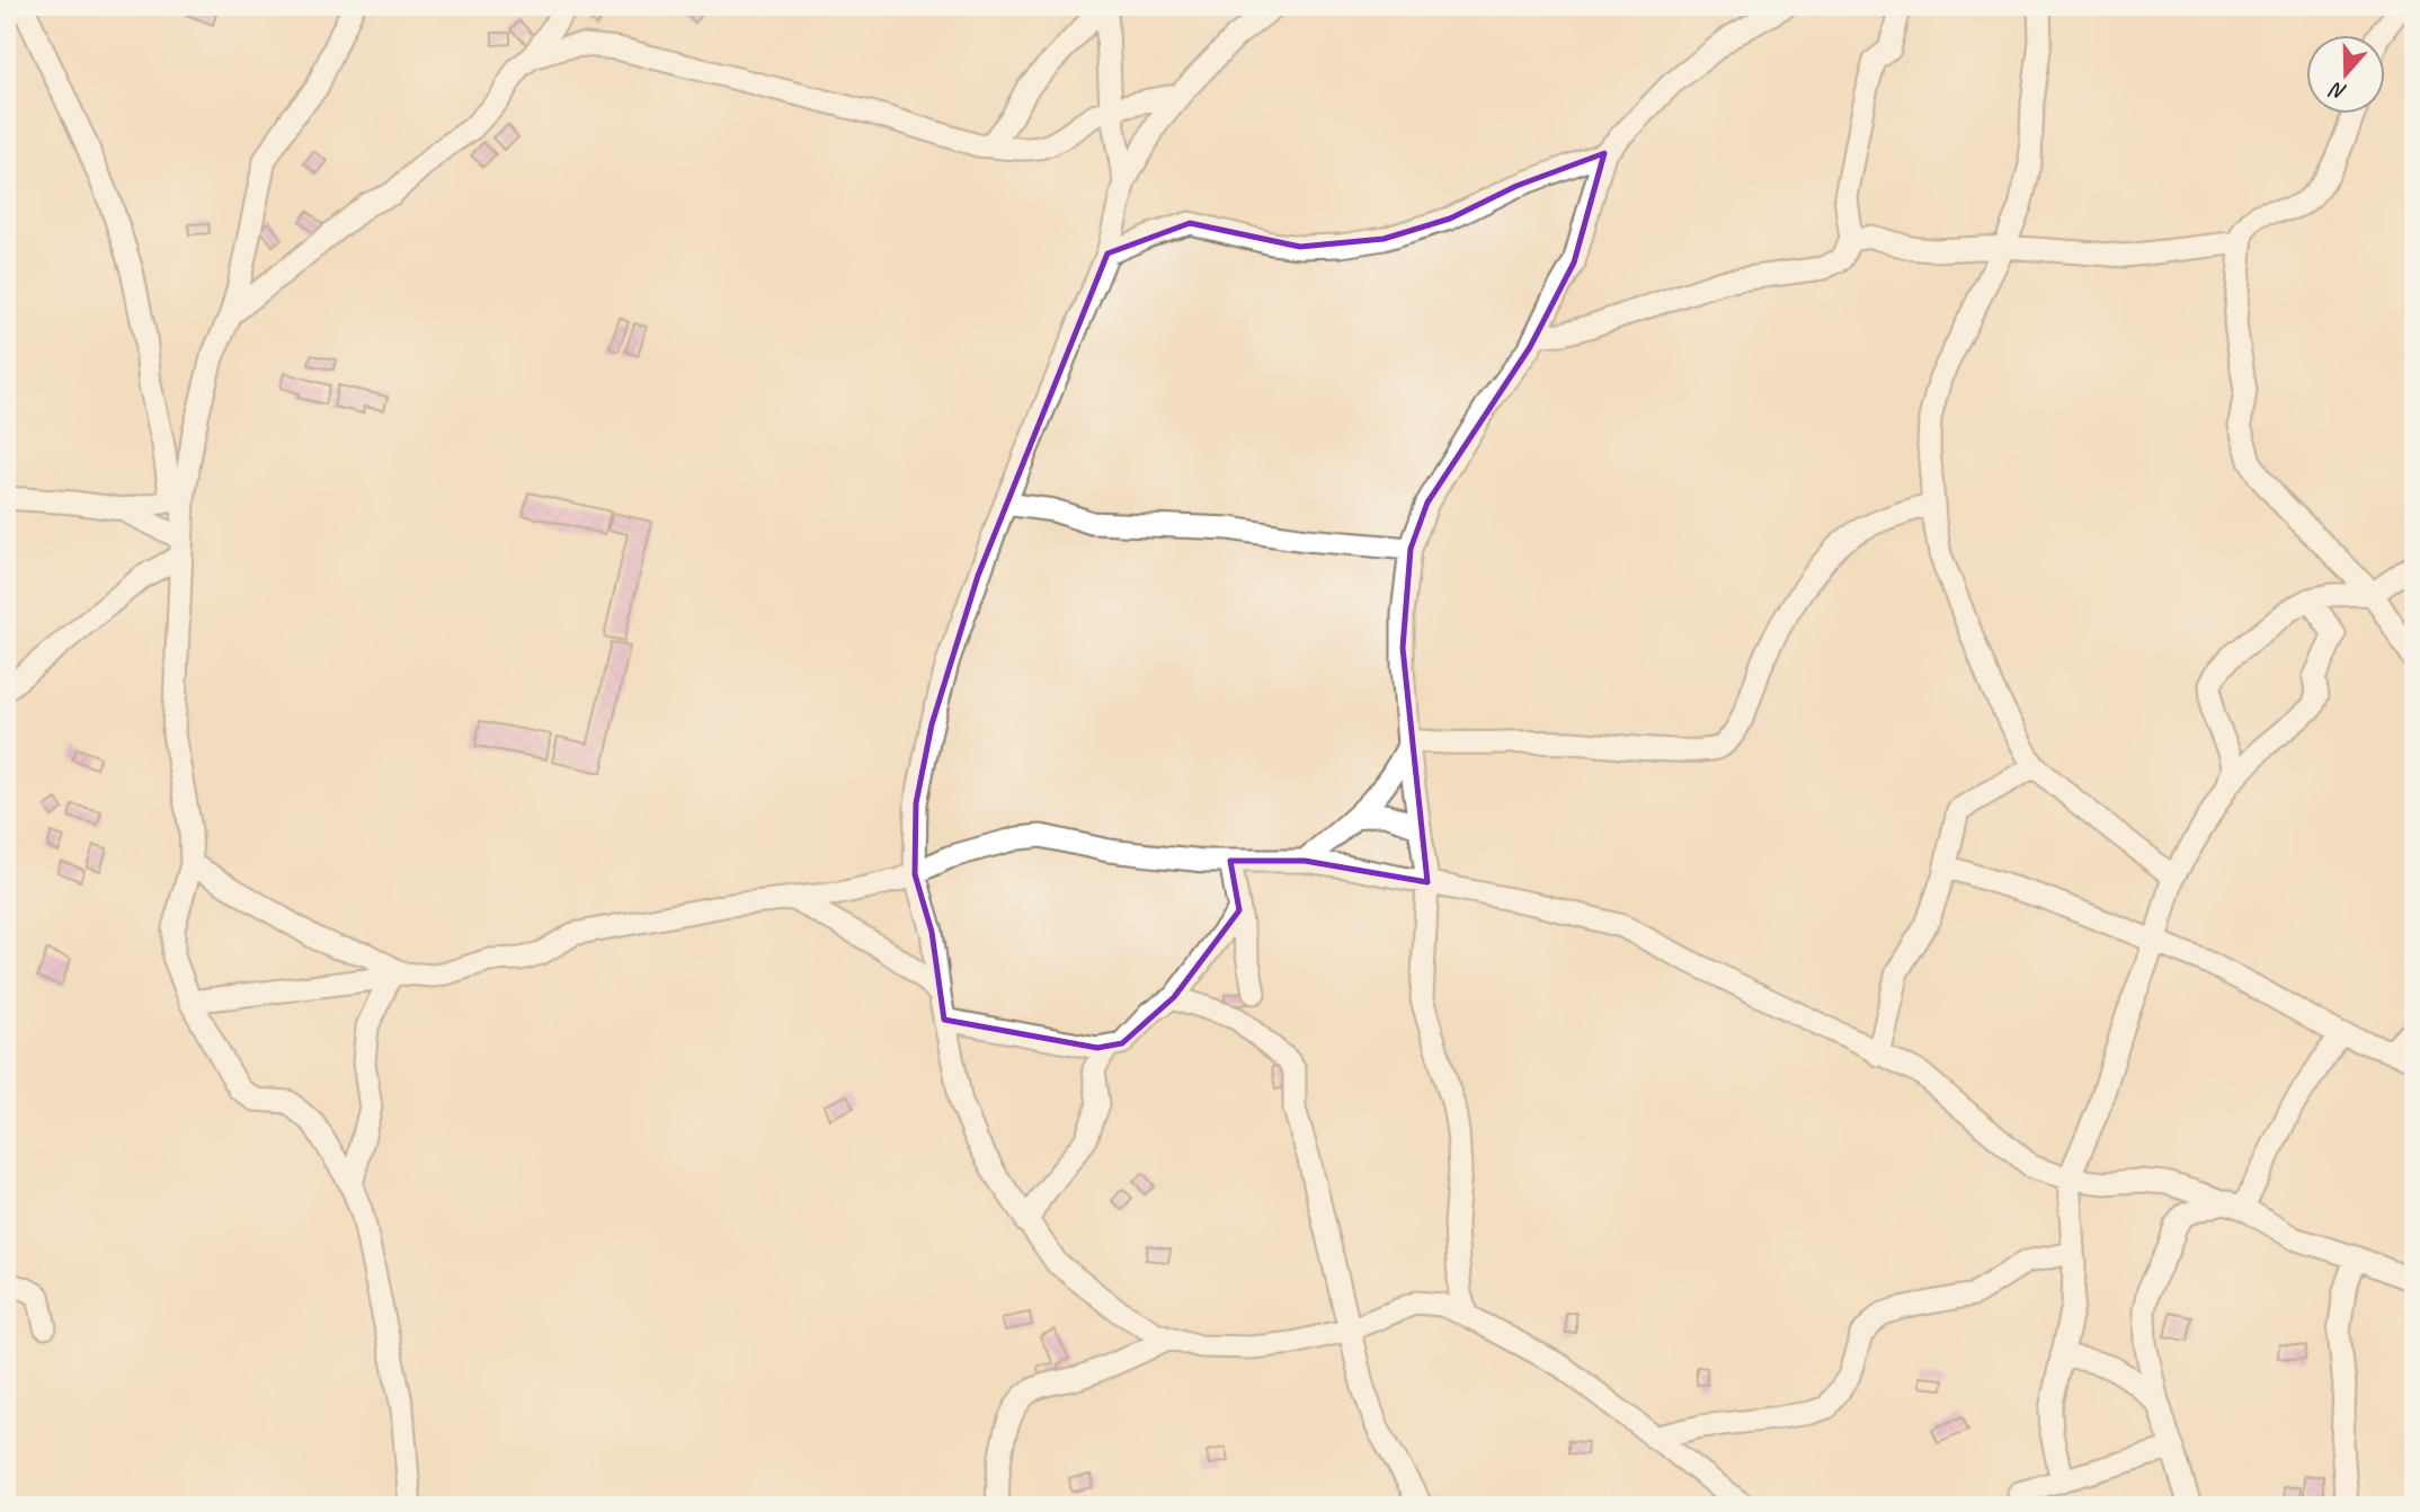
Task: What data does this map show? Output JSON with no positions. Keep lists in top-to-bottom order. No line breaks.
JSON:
{"north":"bottom"}
